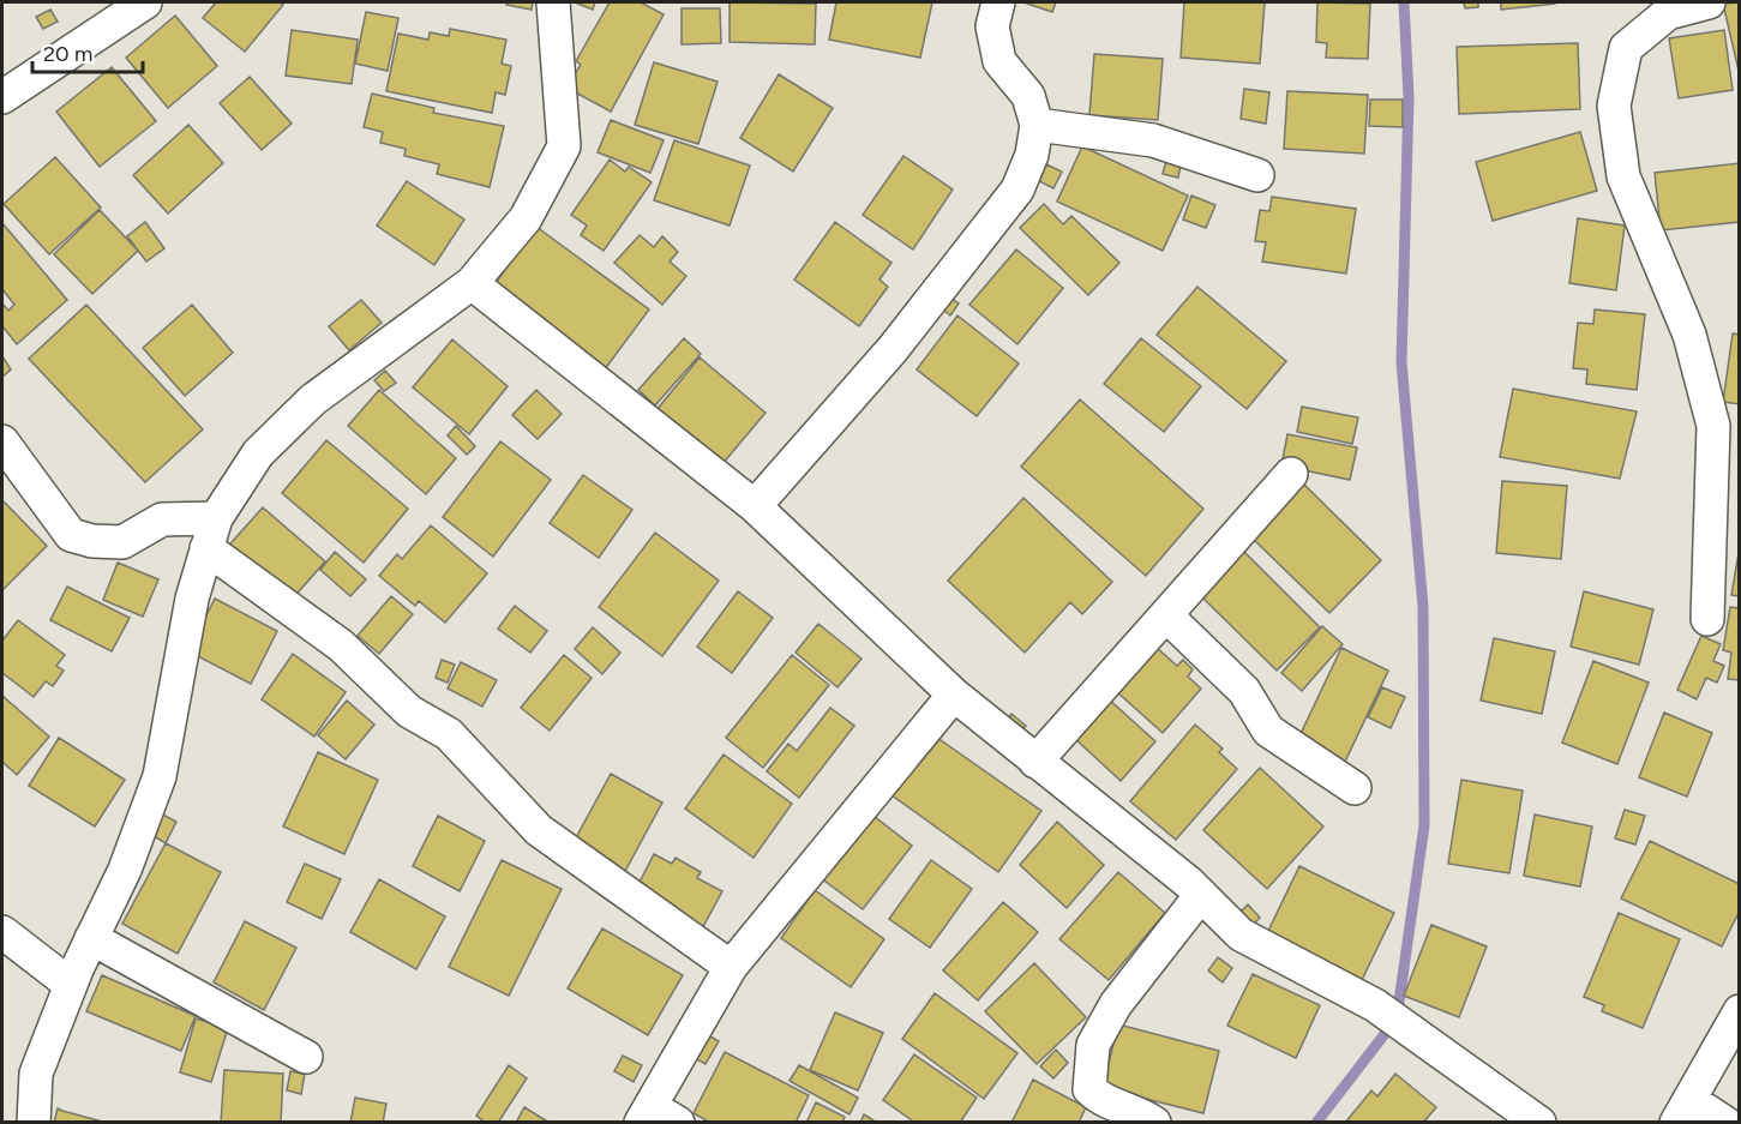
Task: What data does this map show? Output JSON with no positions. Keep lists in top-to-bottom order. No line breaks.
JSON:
{"scale_bar":"20 m"}
